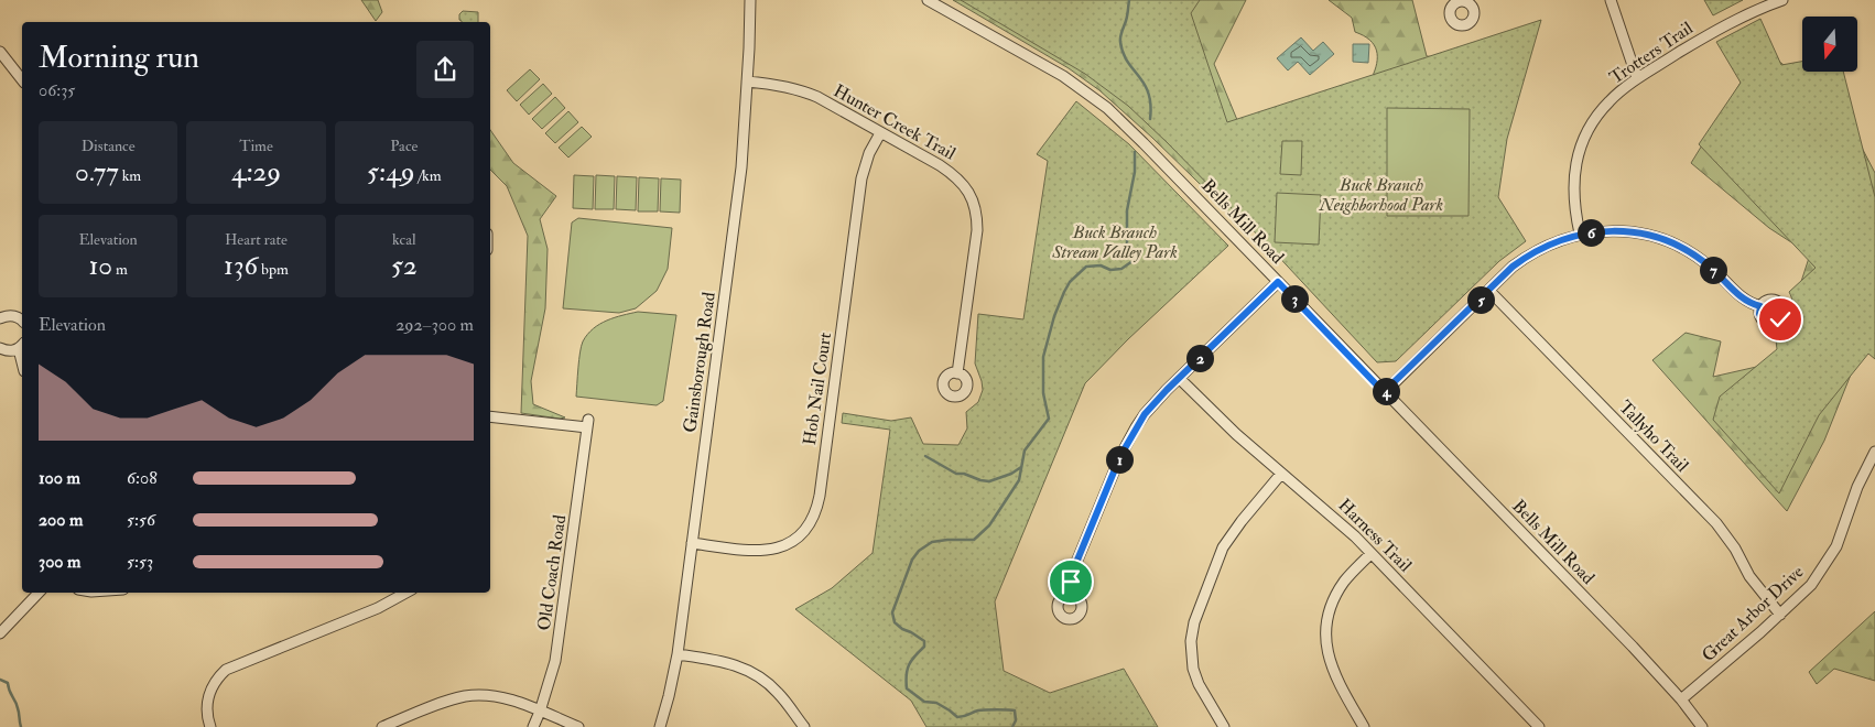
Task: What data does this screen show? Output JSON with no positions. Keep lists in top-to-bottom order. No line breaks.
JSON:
{"streets":{"street":["Trotters Trail","Hunter Creek Trail","Bells Mill Road","Gainsborough Road","Hob Nail Court","Tallyho Trail","Harness Trail","Old Coach Road","Great Arbor Drive"]},"crossings":[["Hunter Creek Trail","Gainsborough Road"],["Hunter Creek Trail","Hob Nail Court"],["Bells Mill Road","Great Arbor Drive"],["Gainsborough Road","Hob Nail Court"],["Tallyho Trail","Great Arbor Drive"]],"parks":["Buck Branch Neighborhood Park","Buck Branch Stream Valley Park"],"north":"bottom","page":{"heading":["Morning run","06:35"],"stats":[["Distance","0.77 km"],["Time","4:29"],["Pace","5:49 /km"],["Elevation","10 m"],["Heart rate","136 bpm"],["kcal","52"]],"pins":["6","7","3","5","2","4","1"],"chart":["Elevation","292–300 m"],"list":[{"name":"100 m","note":"6:08"},{"name":"200 m","note":"5:56"},{"name":"300 m","note":"5:53"}]}}
